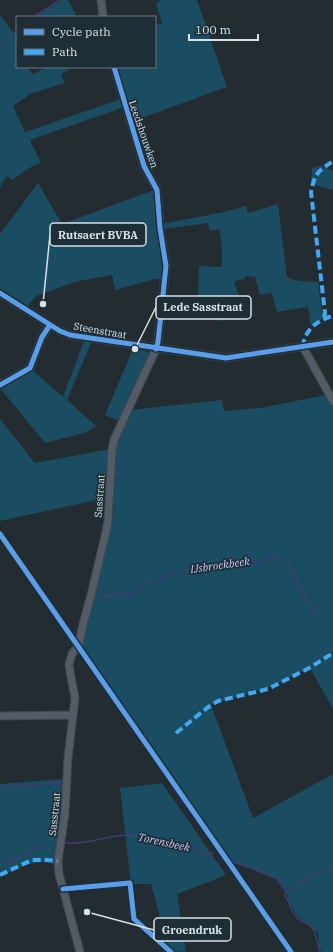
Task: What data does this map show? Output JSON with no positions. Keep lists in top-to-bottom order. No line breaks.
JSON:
{"streets":{"street":["Leedshouwken","Steenstraat","Sasstraat"]},"crossings":[["Leedshouwken","Steenstraat"],["Leedshouwken","Sasstraat"],["Steenstraat","Sasstraat"]],"water":["IJsbroekbeek","Torensbeek"],"places":["Rutsaert BVBA","Lede Sasstraat","Groendruk"],"legend":["Cycle path","Path"],"scale_bar":"100 m"}
